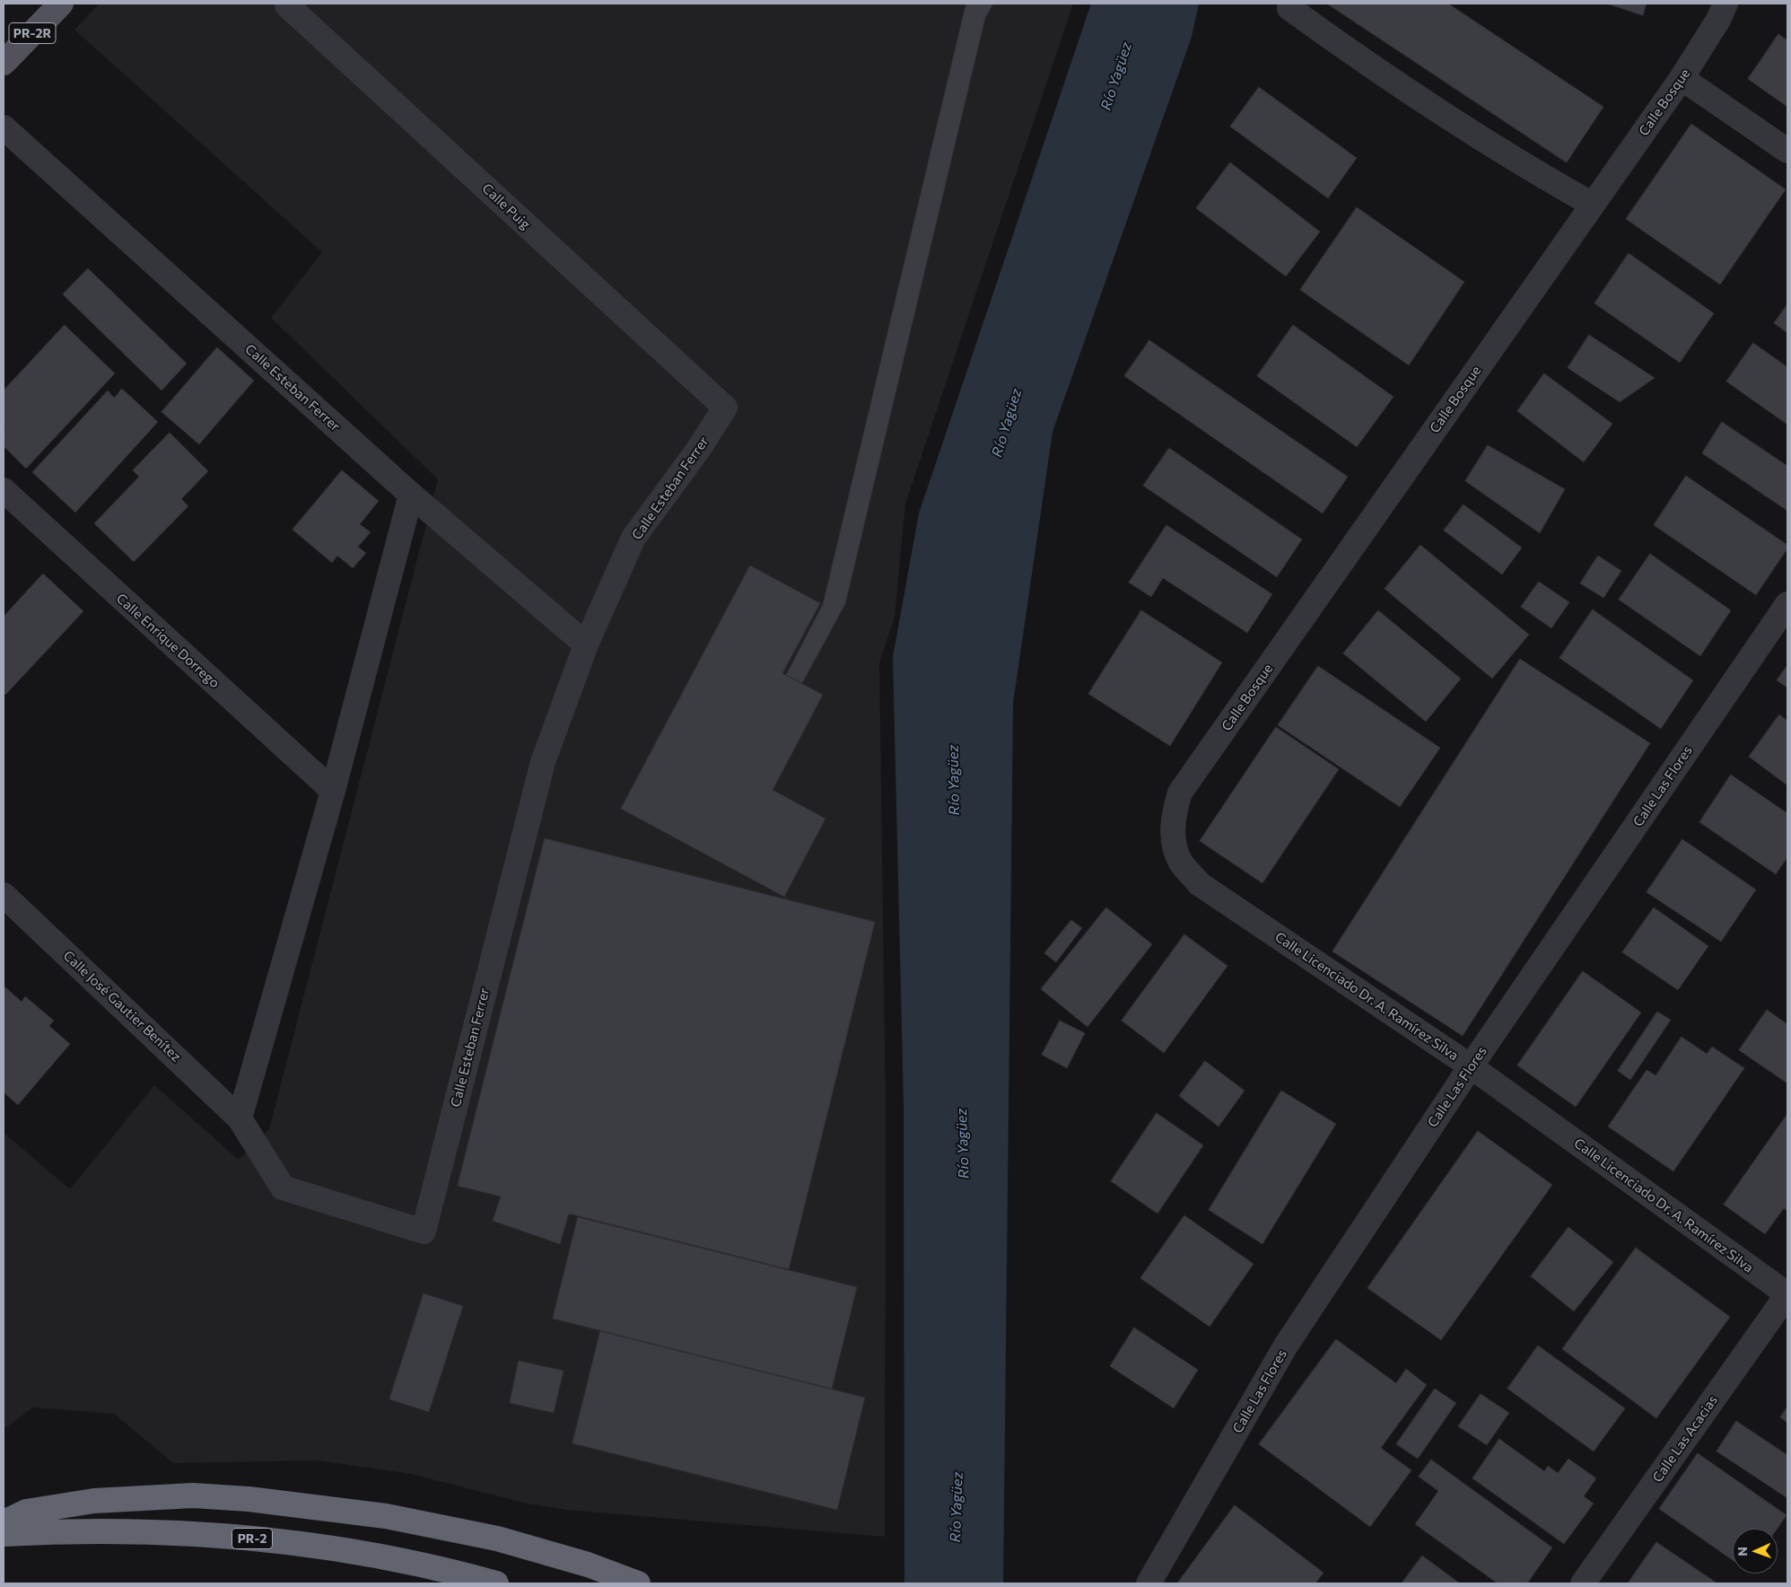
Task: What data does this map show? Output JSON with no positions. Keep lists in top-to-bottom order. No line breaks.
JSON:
{"streets":{"highway":["PR-2"],"main road":["PR-2R"],"street":["Calle Bosque","Calle Puig","Calle Esteban Ferrer","Calle Enrique Dorrego","Calle Las Flores","Calle Licenciado Dr. A. Ramírez Silva","Calle José Gautier Benítez","Calle Las Acacias"]},"crossings":[["Calle Bosque","Calle Licenciado Dr. A. Ramírez Silva"],["Calle Puig","Calle Esteban Ferrer"],["Calle Esteban Ferrer","Calle José Gautier Benítez"],["Calle Las Flores","Calle Licenciado Dr. A. Ramírez Silva"],["Calle Licenciado Dr. A. Ramírez Silva","Calle Las Acacias"]],"water":["Río Yagüez"],"north":"left"}
